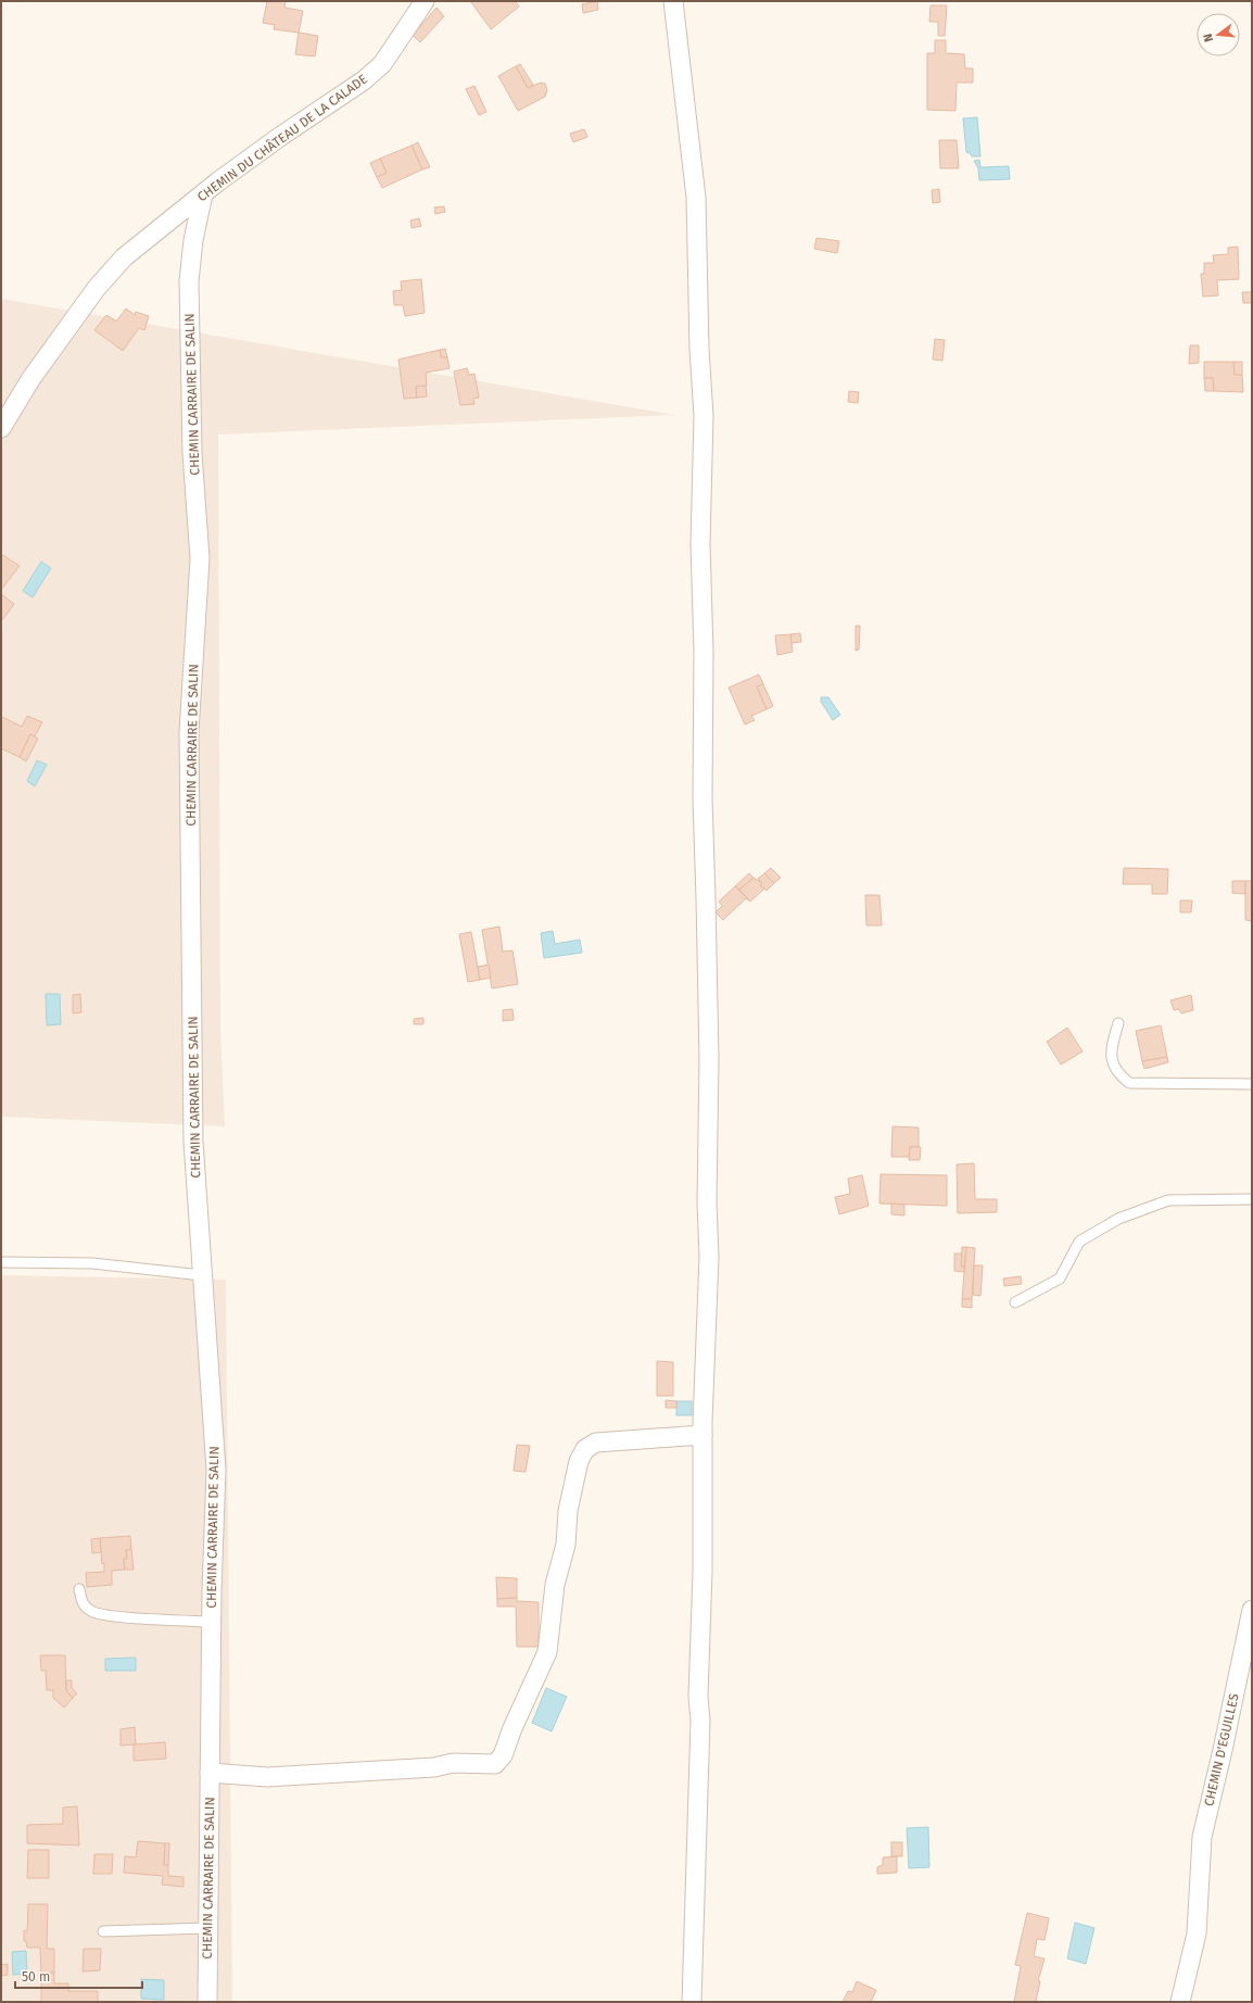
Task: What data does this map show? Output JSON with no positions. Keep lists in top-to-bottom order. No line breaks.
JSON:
{"streets":{"street":["CHEMIN DU CHÂTEAU DE LA CALADE","CHEMIN CARRAIRE DE SALIN","CHEMIN D'EGUILLES"]},"crossings":[["CHEMIN DU CHÂTEAU DE LA CALADE","CHEMIN CARRAIRE DE SALIN"]],"scale_bar":"50 m","north":"left"}
